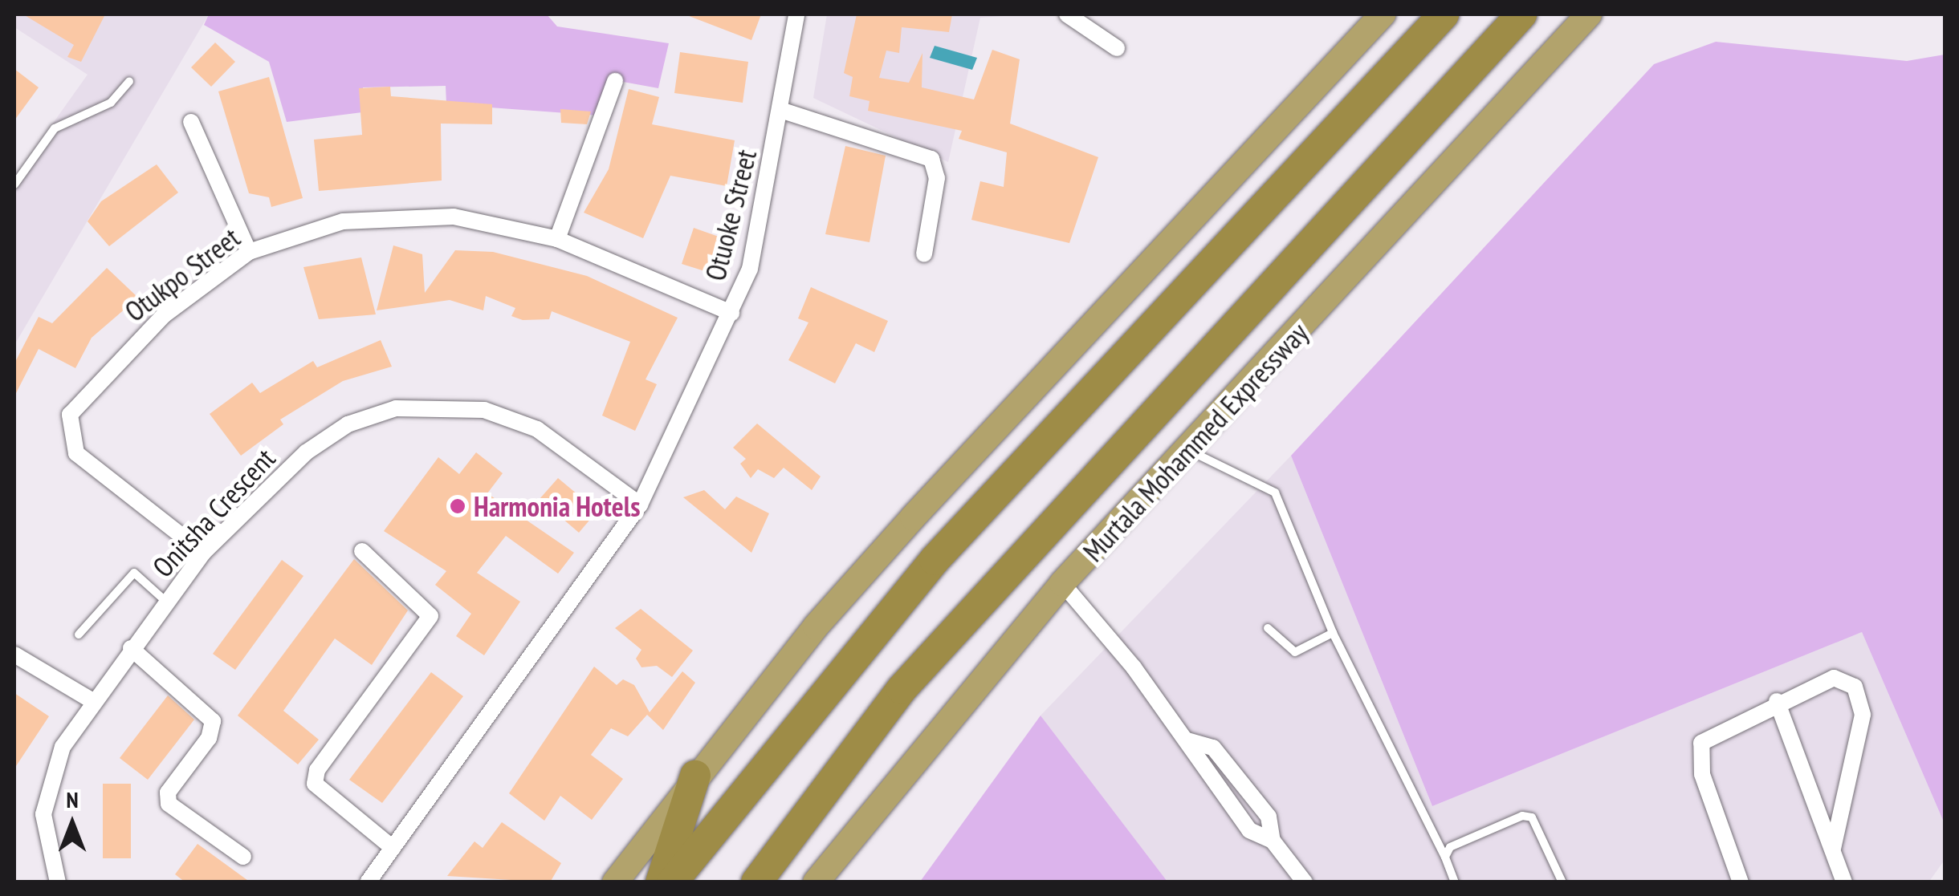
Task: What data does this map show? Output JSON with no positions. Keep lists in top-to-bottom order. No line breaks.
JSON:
{"streets":{"highway":["Murtala Mohammed Expressway"],"street":["Otuoke Street","Otukpo Street","Onitsha Crescent"]},"crossings":[["Otuoke Street","Otukpo Street"],["Otuoke Street","Onitsha Crescent"],["Otukpo Street","Onitsha Crescent"]],"places":["Harmonia Hotels"],"north":"top"}
